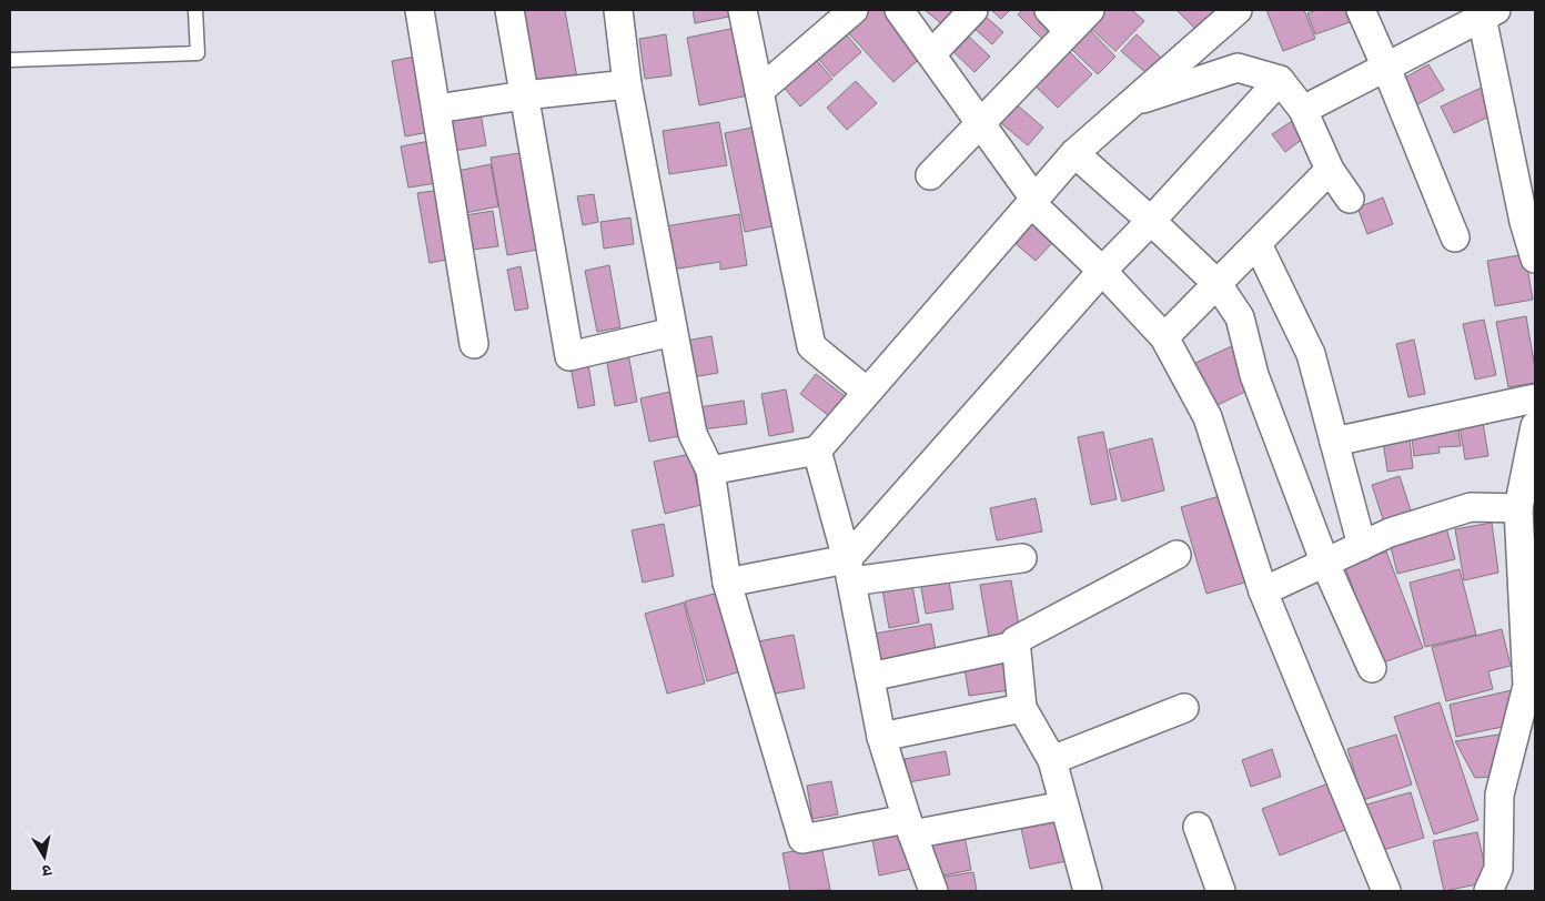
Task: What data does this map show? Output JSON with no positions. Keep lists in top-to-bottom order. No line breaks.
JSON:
{"north":"bottom"}
